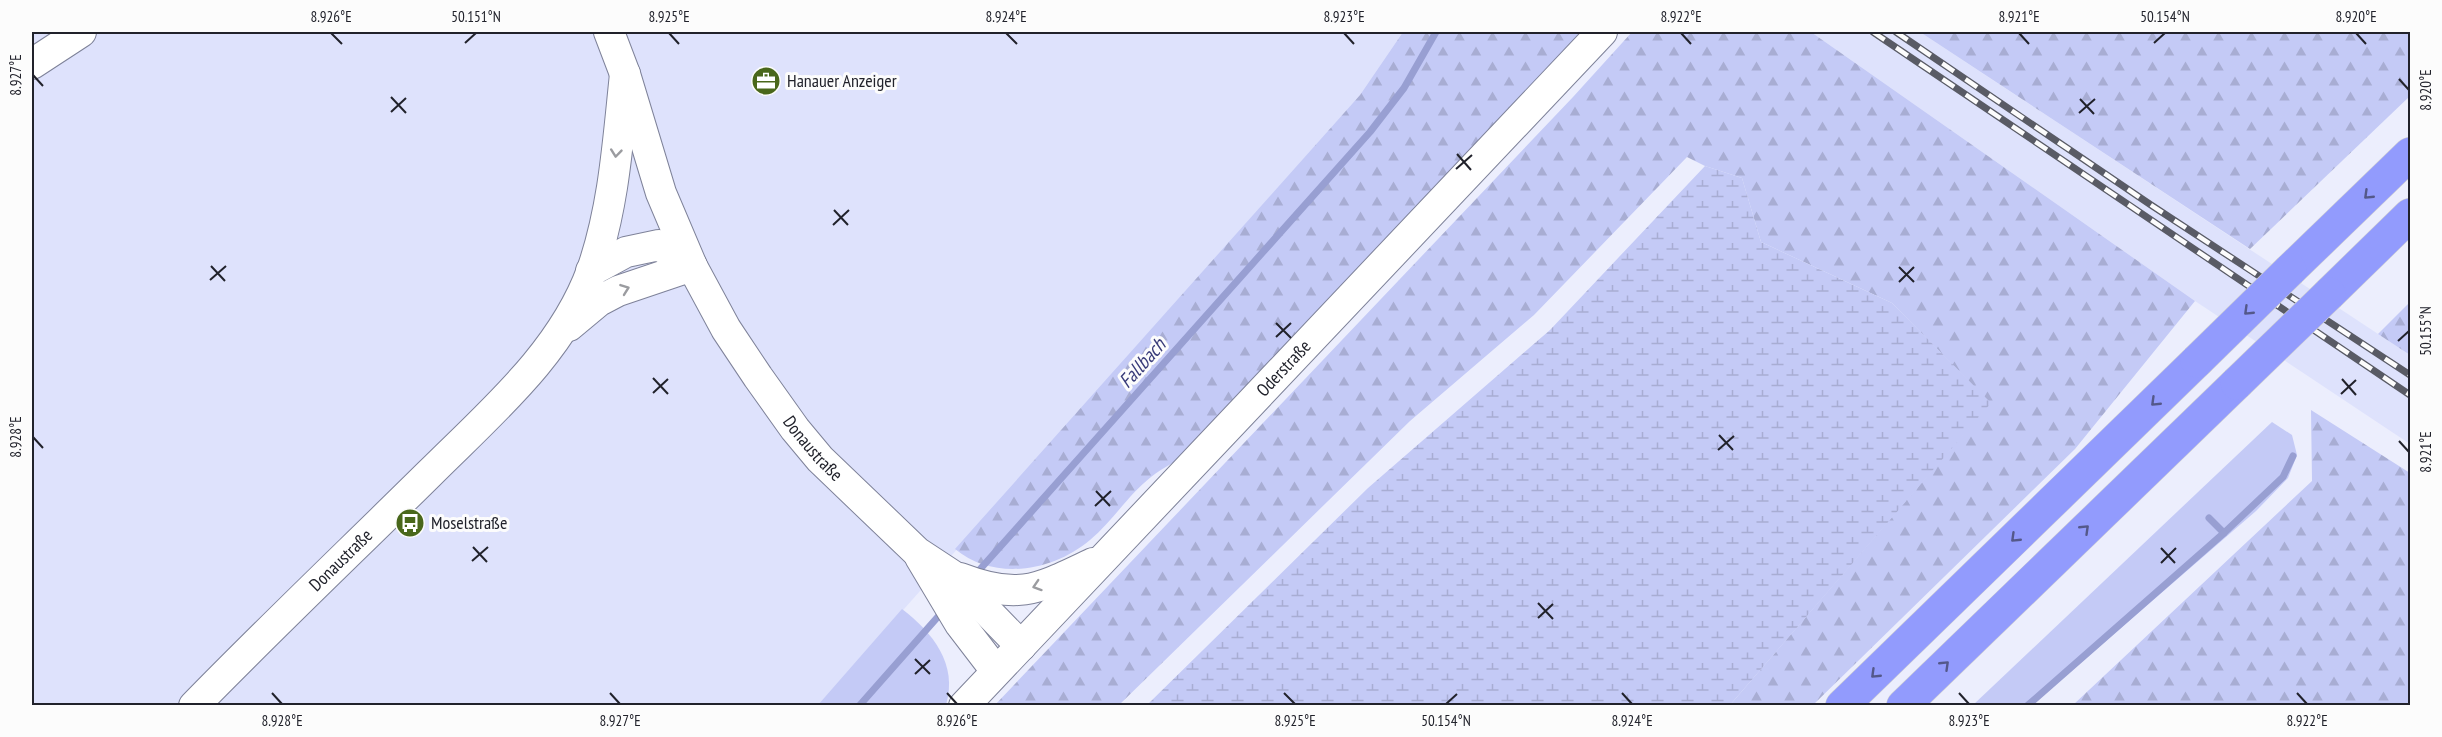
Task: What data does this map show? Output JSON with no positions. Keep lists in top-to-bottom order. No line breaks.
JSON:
{"streets":{"street":["Oderstraße","Donaustraße"]},"crossings":[["Oderstraße","Donaustraße"]],"water":["Fallbach"],"places":{"office":["Hanauer Anzeiger"],"bus stop":["Moselstraße"]},"coordinates":["8.926°E","50.151°N","8.925°E","8.924°E","8.923°E","8.922°E","8.921°E","50.154°N","8.920°E","8.927°E","50.155°N","8.928°E"]}
